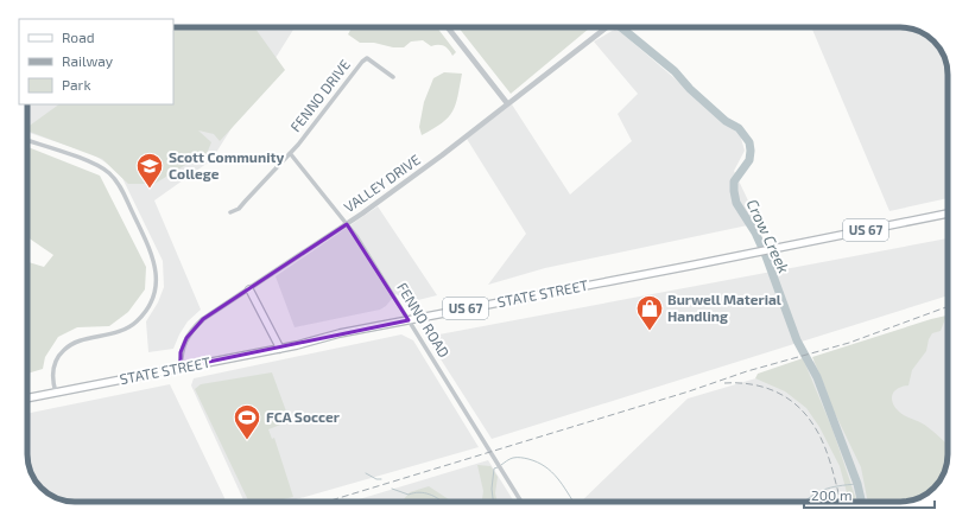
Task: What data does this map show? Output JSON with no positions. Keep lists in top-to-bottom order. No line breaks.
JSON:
{"streets":{"main road":["US 67","STATE STREET"],"street":["FENNO DRIVE","VALLEY DRIVE","FENNO ROAD"]},"crossings":[["FENNO DRIVE","FENNO ROAD"],["VALLEY DRIVE","STATE STREET"],["VALLEY DRIVE","FENNO ROAD"],["STATE STREET","FENNO ROAD"]],"water":["Crow Creek"],"places":{"school or university":["Scott Community College"],"shop":["Burwell Material Handling"],"sports":["FCA Soccer"]},"legend":["Road","Railway","Park"],"scale_bar":"200 m"}
